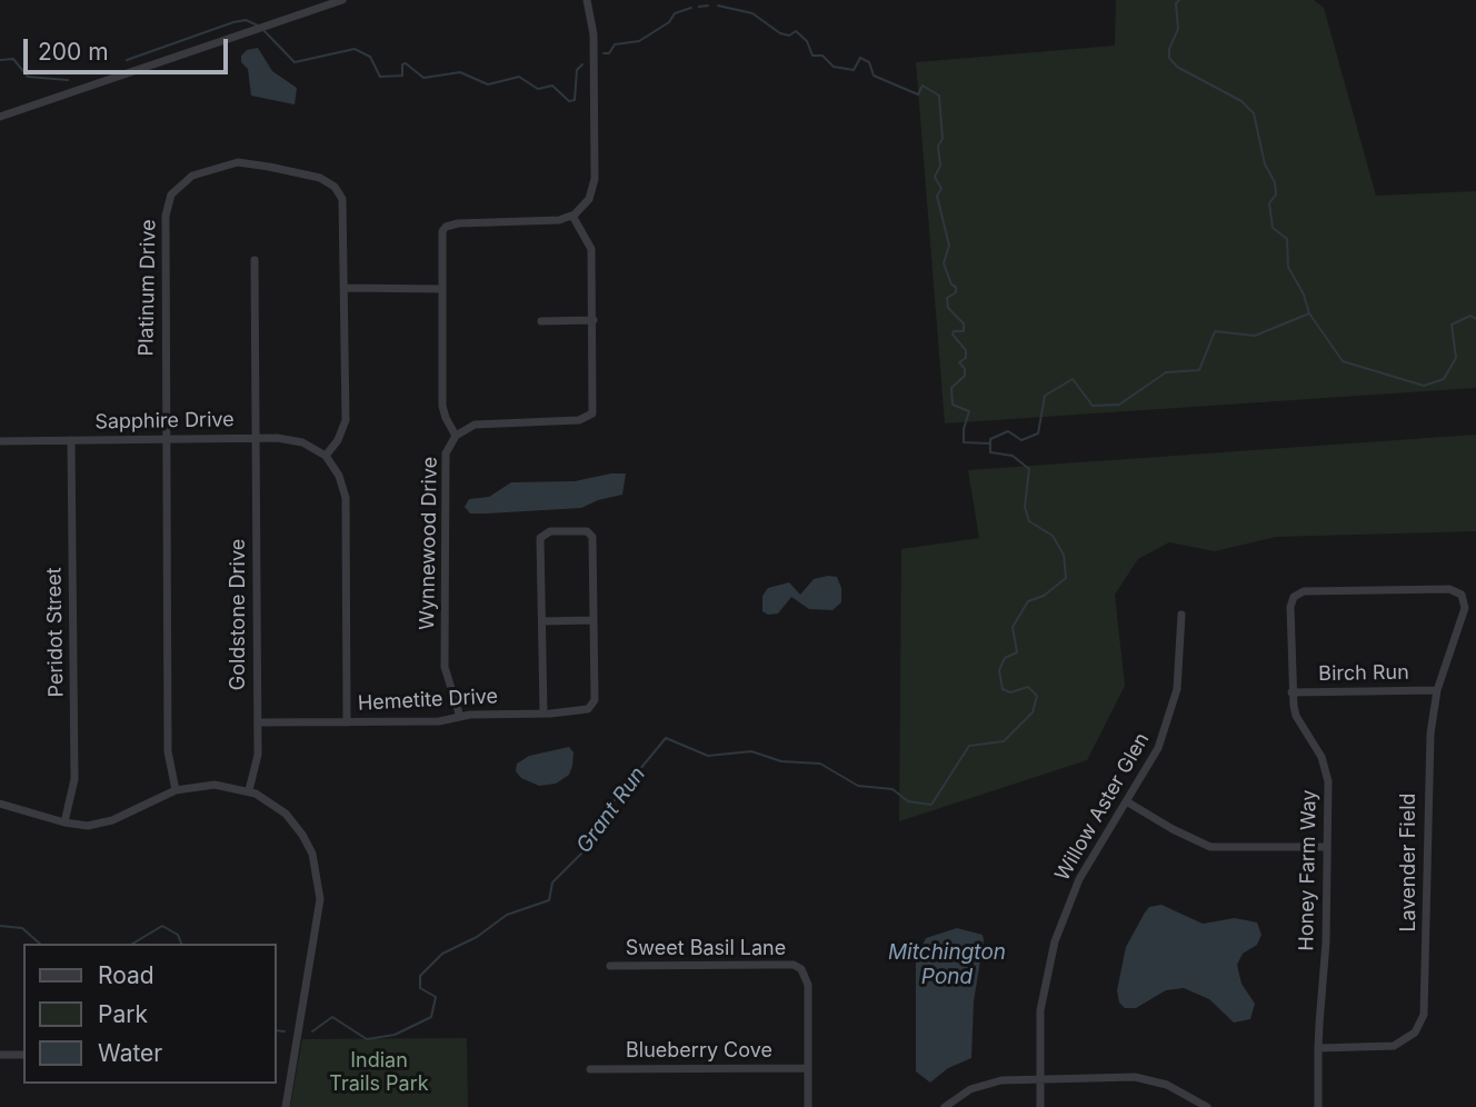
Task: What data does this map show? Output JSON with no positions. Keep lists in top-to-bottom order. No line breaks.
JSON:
{"streets":{"street":["Platinum Drive","Sapphire Drive","Wynnewood Drive","Goldstone Drive","Peridot Street","Birch Run","Hemetite Drive","Willow Aster Glen","Lavender Field","Honey Farm Way","Sweet Basil Lane","Blueberry Cove"]},"crossings":[["Platinum Drive","Sapphire Drive"],["Sapphire Drive","Goldstone Drive"],["Sapphire Drive","Peridot Street"],["Wynnewood Drive","Hemetite Drive"],["Goldstone Drive","Hemetite Drive"],["Birch Run","Lavender Field"],["Birch Run","Honey Farm Way"],["Lavender Field","Honey Farm Way"],["Sweet Basil Lane","Blueberry Cove"]],"water":["Grant Run","Mitchington Pond"],"parks":["Indian Trails Park"],"legend":["Road","Park","Water"],"scale_bar":"200 m"}
